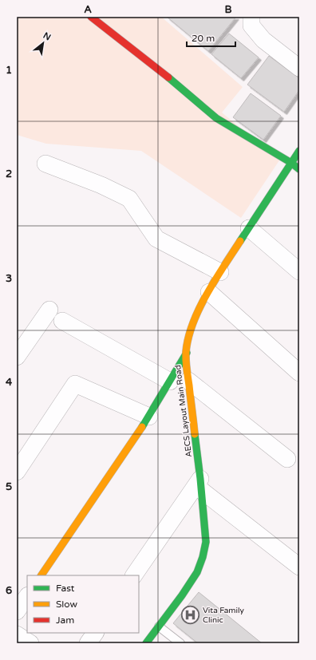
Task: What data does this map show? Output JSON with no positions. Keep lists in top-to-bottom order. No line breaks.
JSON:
{"streets":{"street":["AECS Layout Main Road"]},"places":{"hospital":["Vita Family Clinic"]},"legend":["Fast","Slow","Jam"],"scale_bar":"20 m","north":"top right","grid":{"columns":["A","B"],"rows":["1","2","3","4","5","6"]}}
